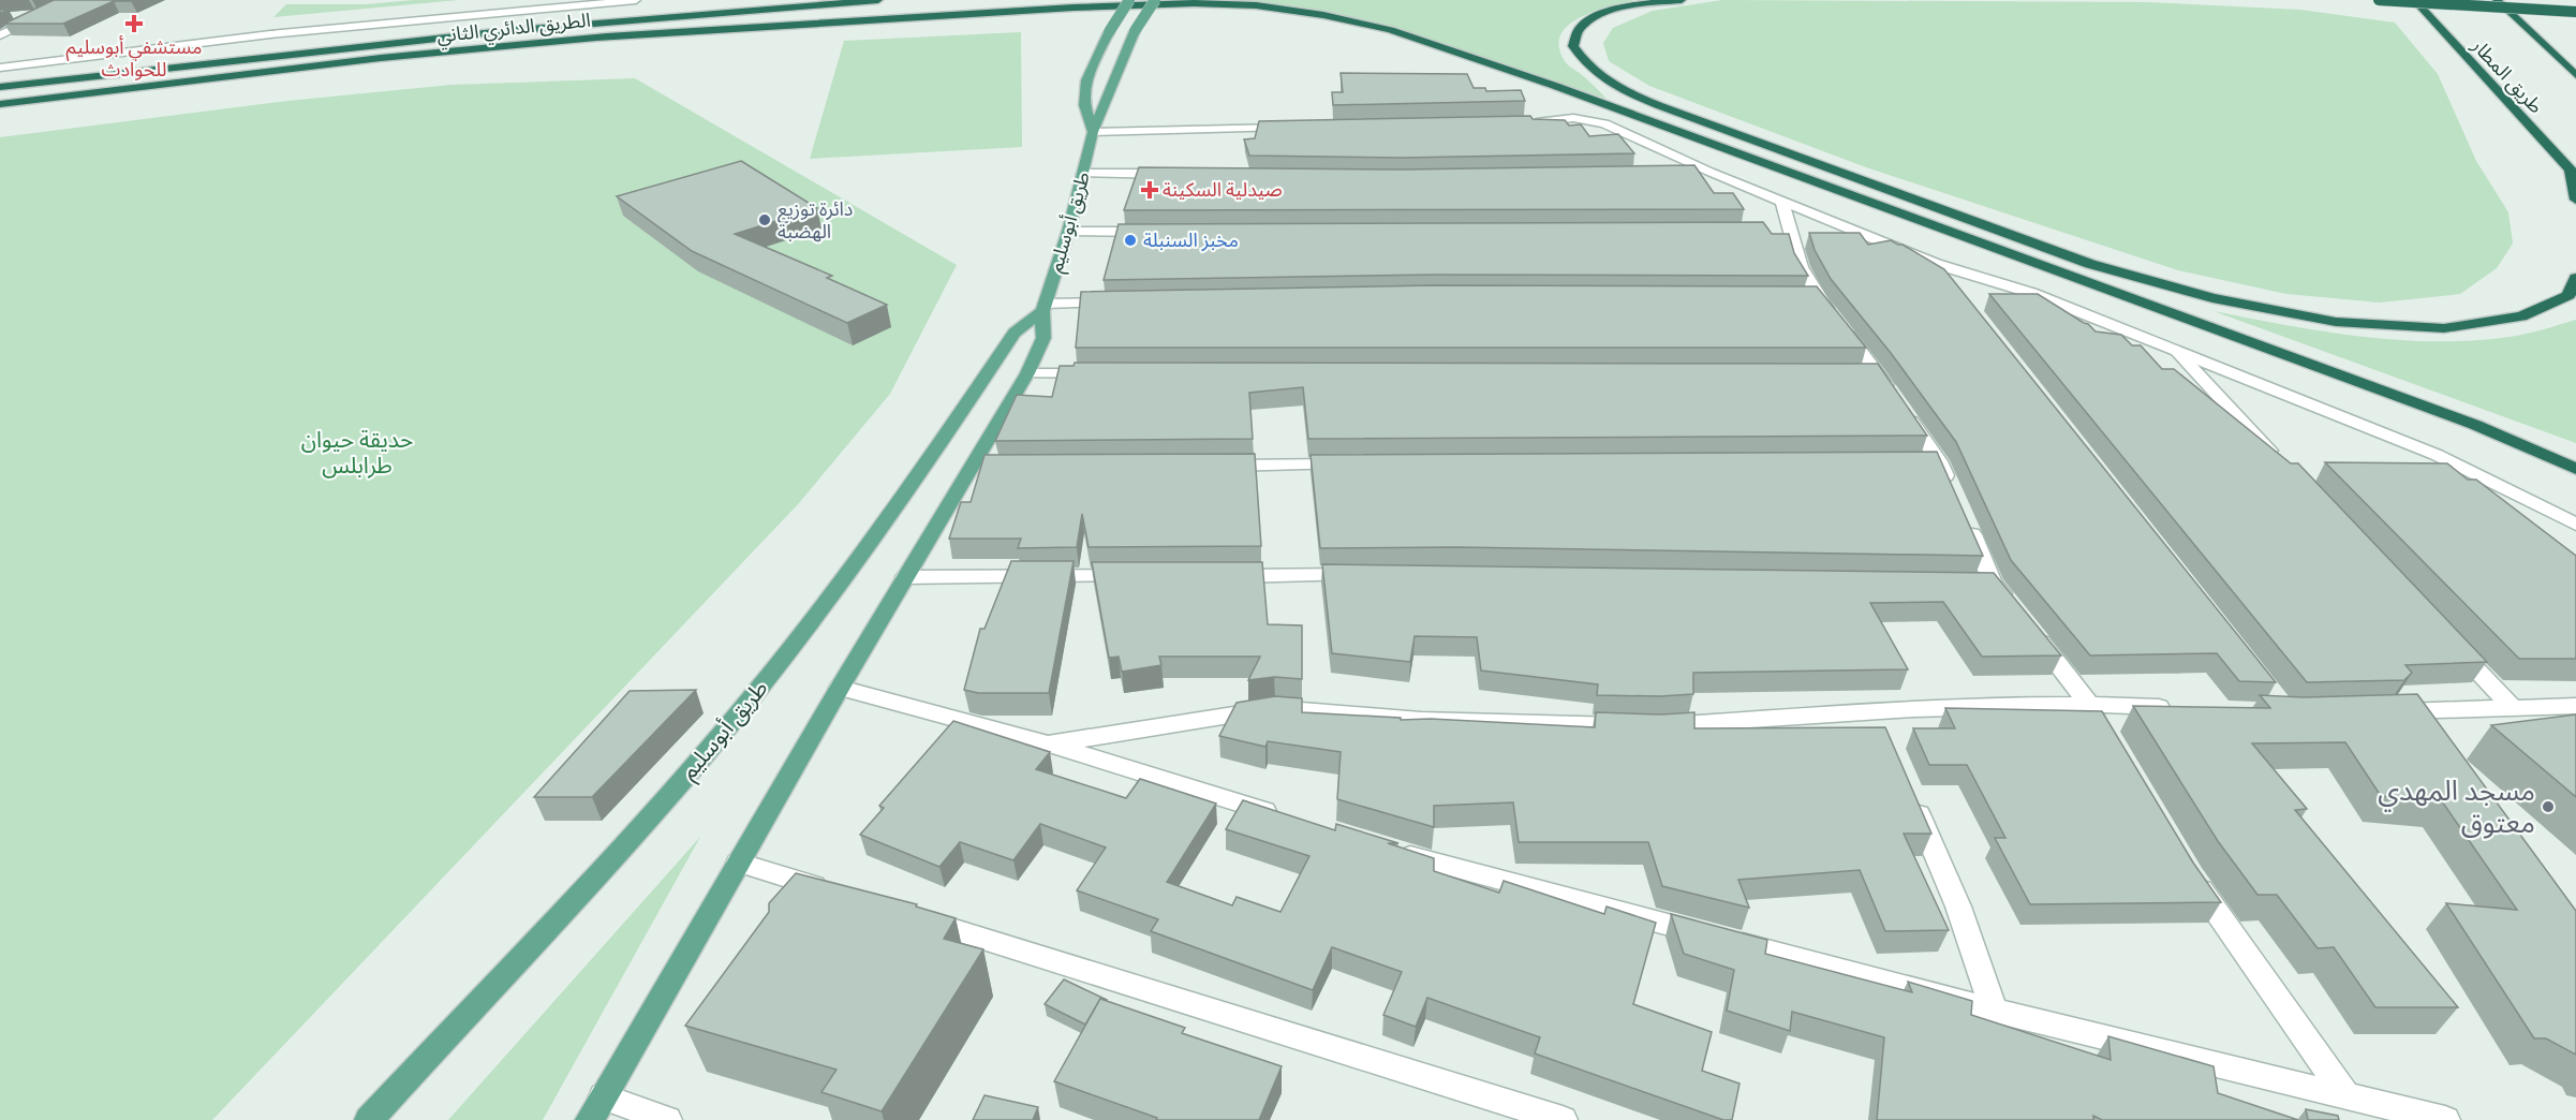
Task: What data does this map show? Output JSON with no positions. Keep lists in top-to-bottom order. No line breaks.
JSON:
{"streets":{"highway":["الطريق الدائري الثاني","طريق المطار"],"main road":["طريق أبوسليم"]},"parks":["حديقة حيوان طرابلس"],"places":{"health":["مستشفي أبوسليم للحوادث","صيدلية السكينة"],"other":["دائرة توزيع الهضبة","مخبز السنبلة","مسجد المهدي معتوق"]}}
